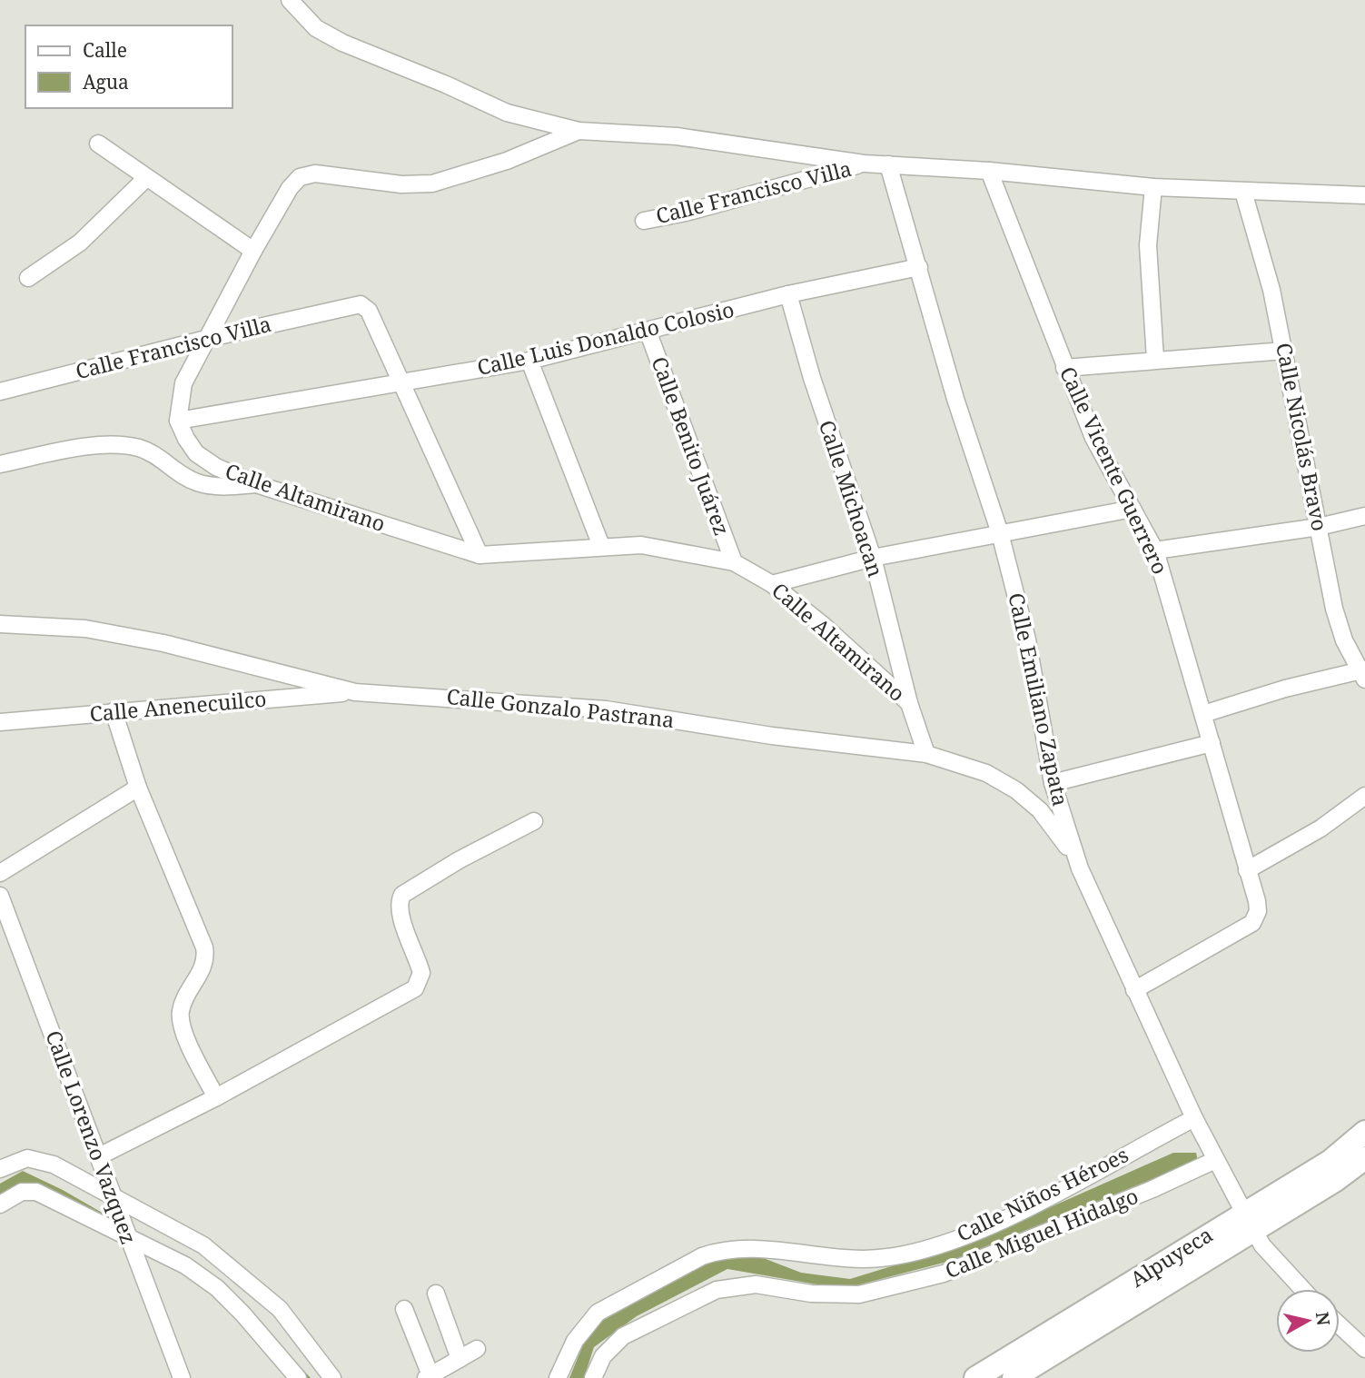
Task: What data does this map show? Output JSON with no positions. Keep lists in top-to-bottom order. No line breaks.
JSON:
{"streets":{"main road":["Alpuyeca"],"street":["Calle Francisco Villa","Calle Luis Donaldo Colosio","Calle Nicolás Bravo","Calle Benito Juárez","Calle Vicente Guerrero","Calle Altamirano","Calle Michoacan","Calle Emiliano Zapata","Calle Anenecuilco","Calle Gonzalo Pastrana","Calle Lorenzo Vazquez","Calle Niños Héroes","Calle Miguel Hidalgo"]},"crossings":[["Calle Francisco Villa","Calle Luis Donaldo Colosio"],["Calle Luis Donaldo Colosio","Calle Benito Juárez"],["Calle Luis Donaldo Colosio","Calle Altamirano"],["Calle Luis Donaldo Colosio","Calle Michoacan"],["Calle Luis Donaldo Colosio","Calle Emiliano Zapata"],["Calle Benito Juárez","Calle Altamirano"],["Calle Vicente Guerrero","Calle Emiliano Zapata"],["Calle Altamirano","Calle Michoacan"],["Calle Altamirano","Calle Gonzalo Pastrana"],["Calle Emiliano Zapata","Calle Gonzalo Pastrana"],["Calle Emiliano Zapata","Calle Niños Héroes"],["Calle Emiliano Zapata","Calle Miguel Hidalgo"],["Calle Emiliano Zapata","Alpuyeca"],["Calle Anenecuilco","Calle Gonzalo Pastrana"]],"legend":["Calle","Agua"],"north":"right"}
